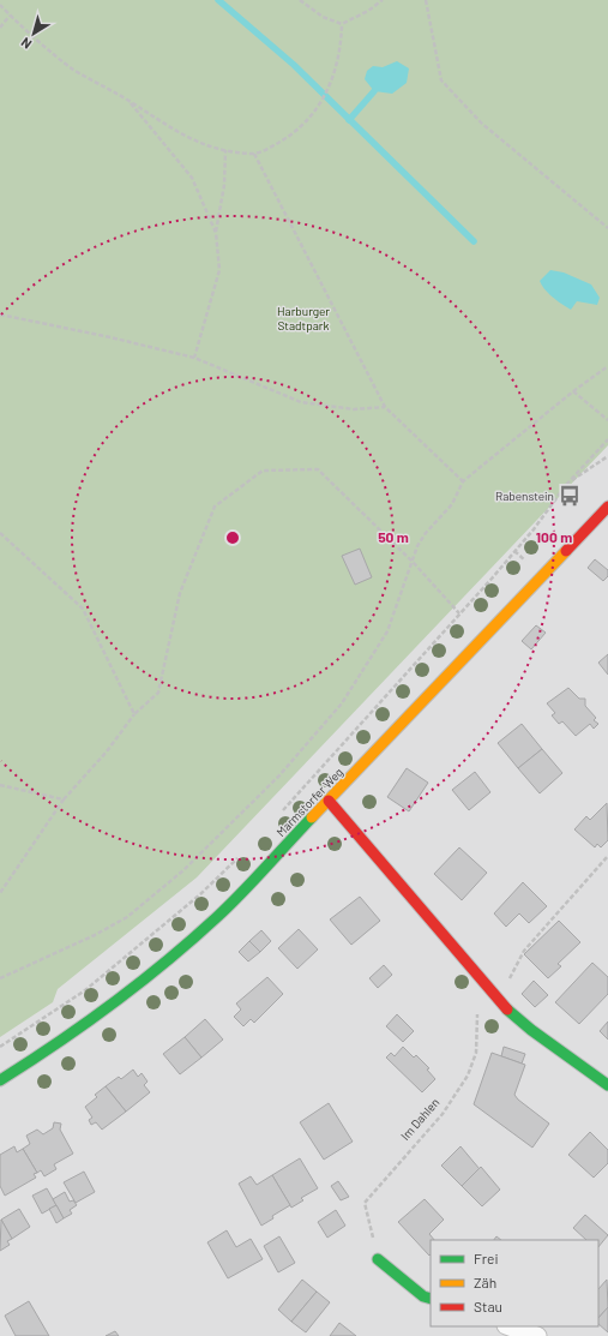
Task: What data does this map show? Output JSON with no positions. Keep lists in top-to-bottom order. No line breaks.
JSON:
{"streets":{"street":["Marmstorfer Weg"],"path":["Im Dahlen"]},"parks":["Harburger Stadtpark"],"places":{"bus stop":["Rabenstein"]},"legend":["Frei","Zäh","Stau"],"north":"bottom left","rings":["50 m","100 m"]}
